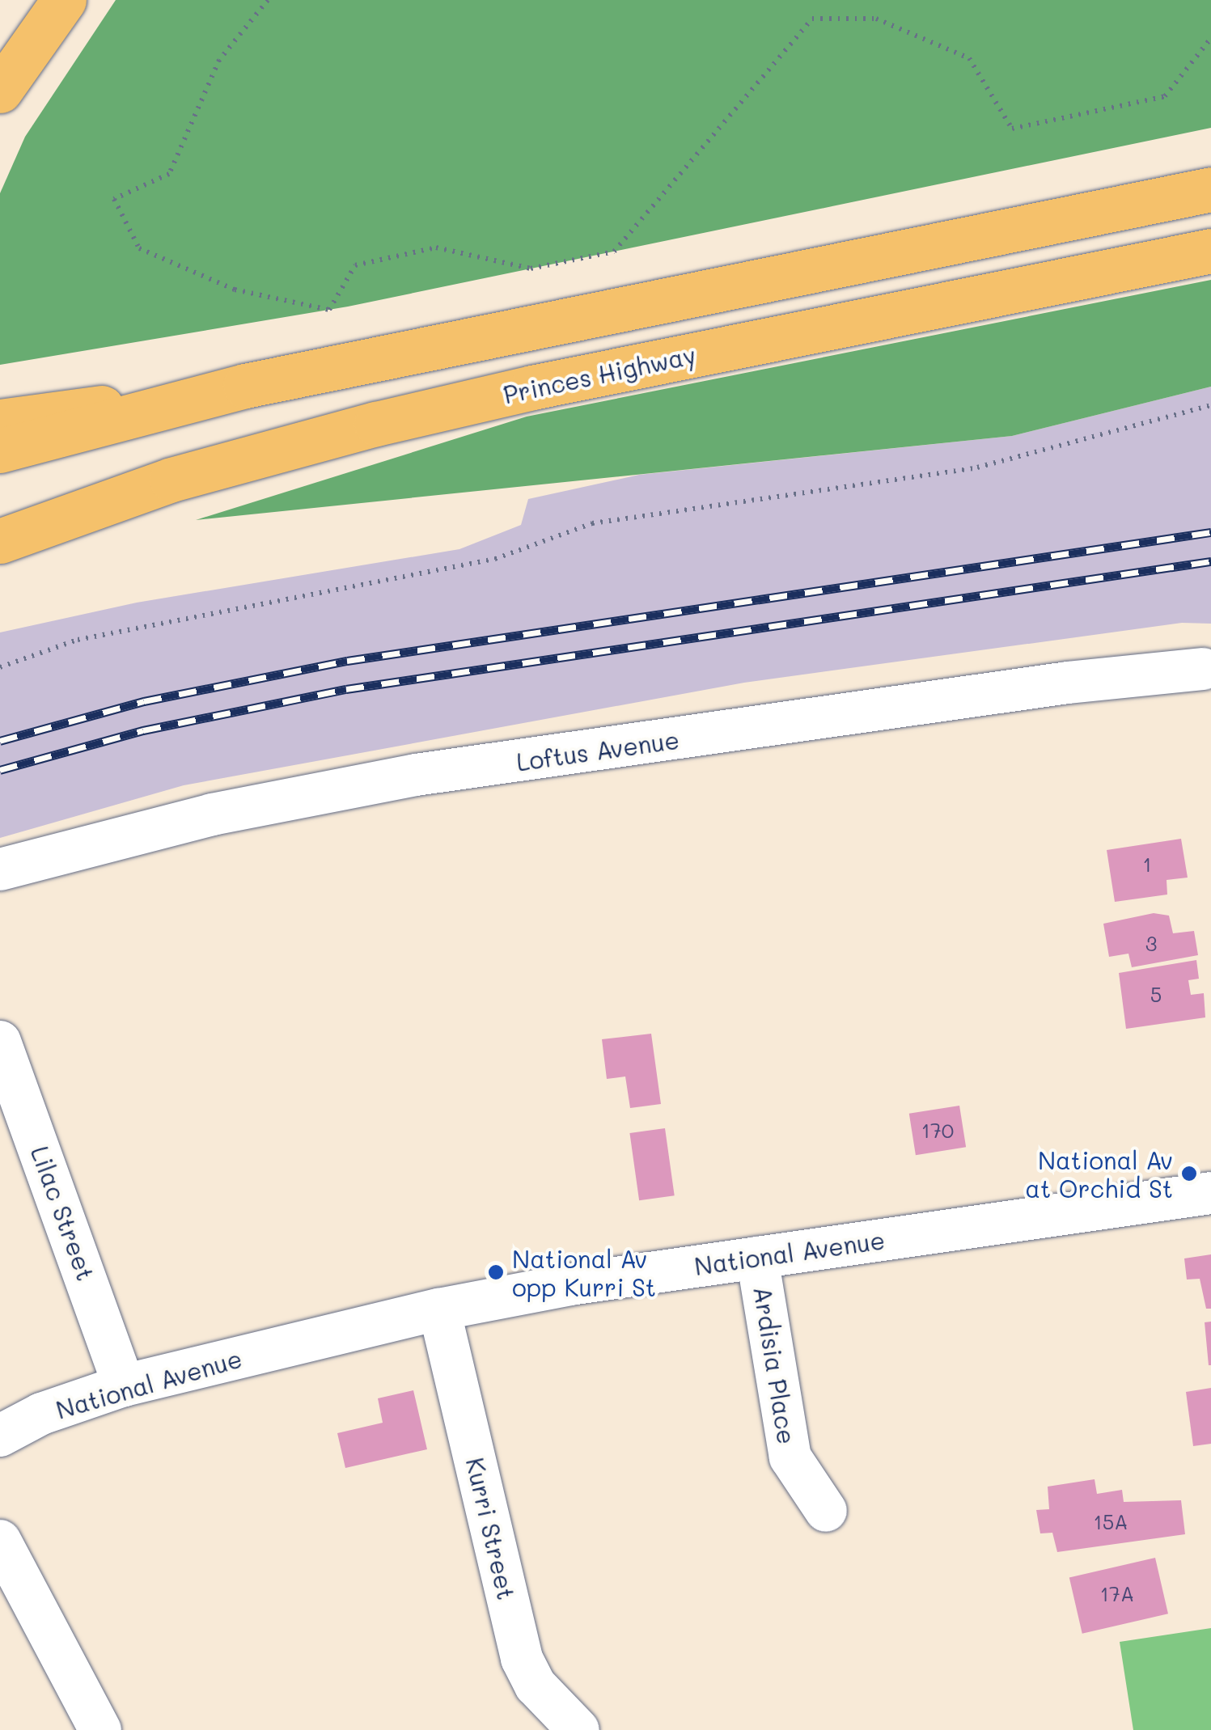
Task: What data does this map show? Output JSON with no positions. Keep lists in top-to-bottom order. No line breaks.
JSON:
{"streets":{"main road":["Princes Highway"],"street":["Loftus Avenue","Lilac Street","National Avenue","Ardisia Place","Kurri Street"]},"crossings":[["Lilac Street","National Avenue"],["National Avenue","Ardisia Place"],["National Avenue","Kurri Street"]],"places":["National Av at Orchid St","National Av opp Kurri St"],"house_numbers":["1","3","5","170","15A","17A"]}
